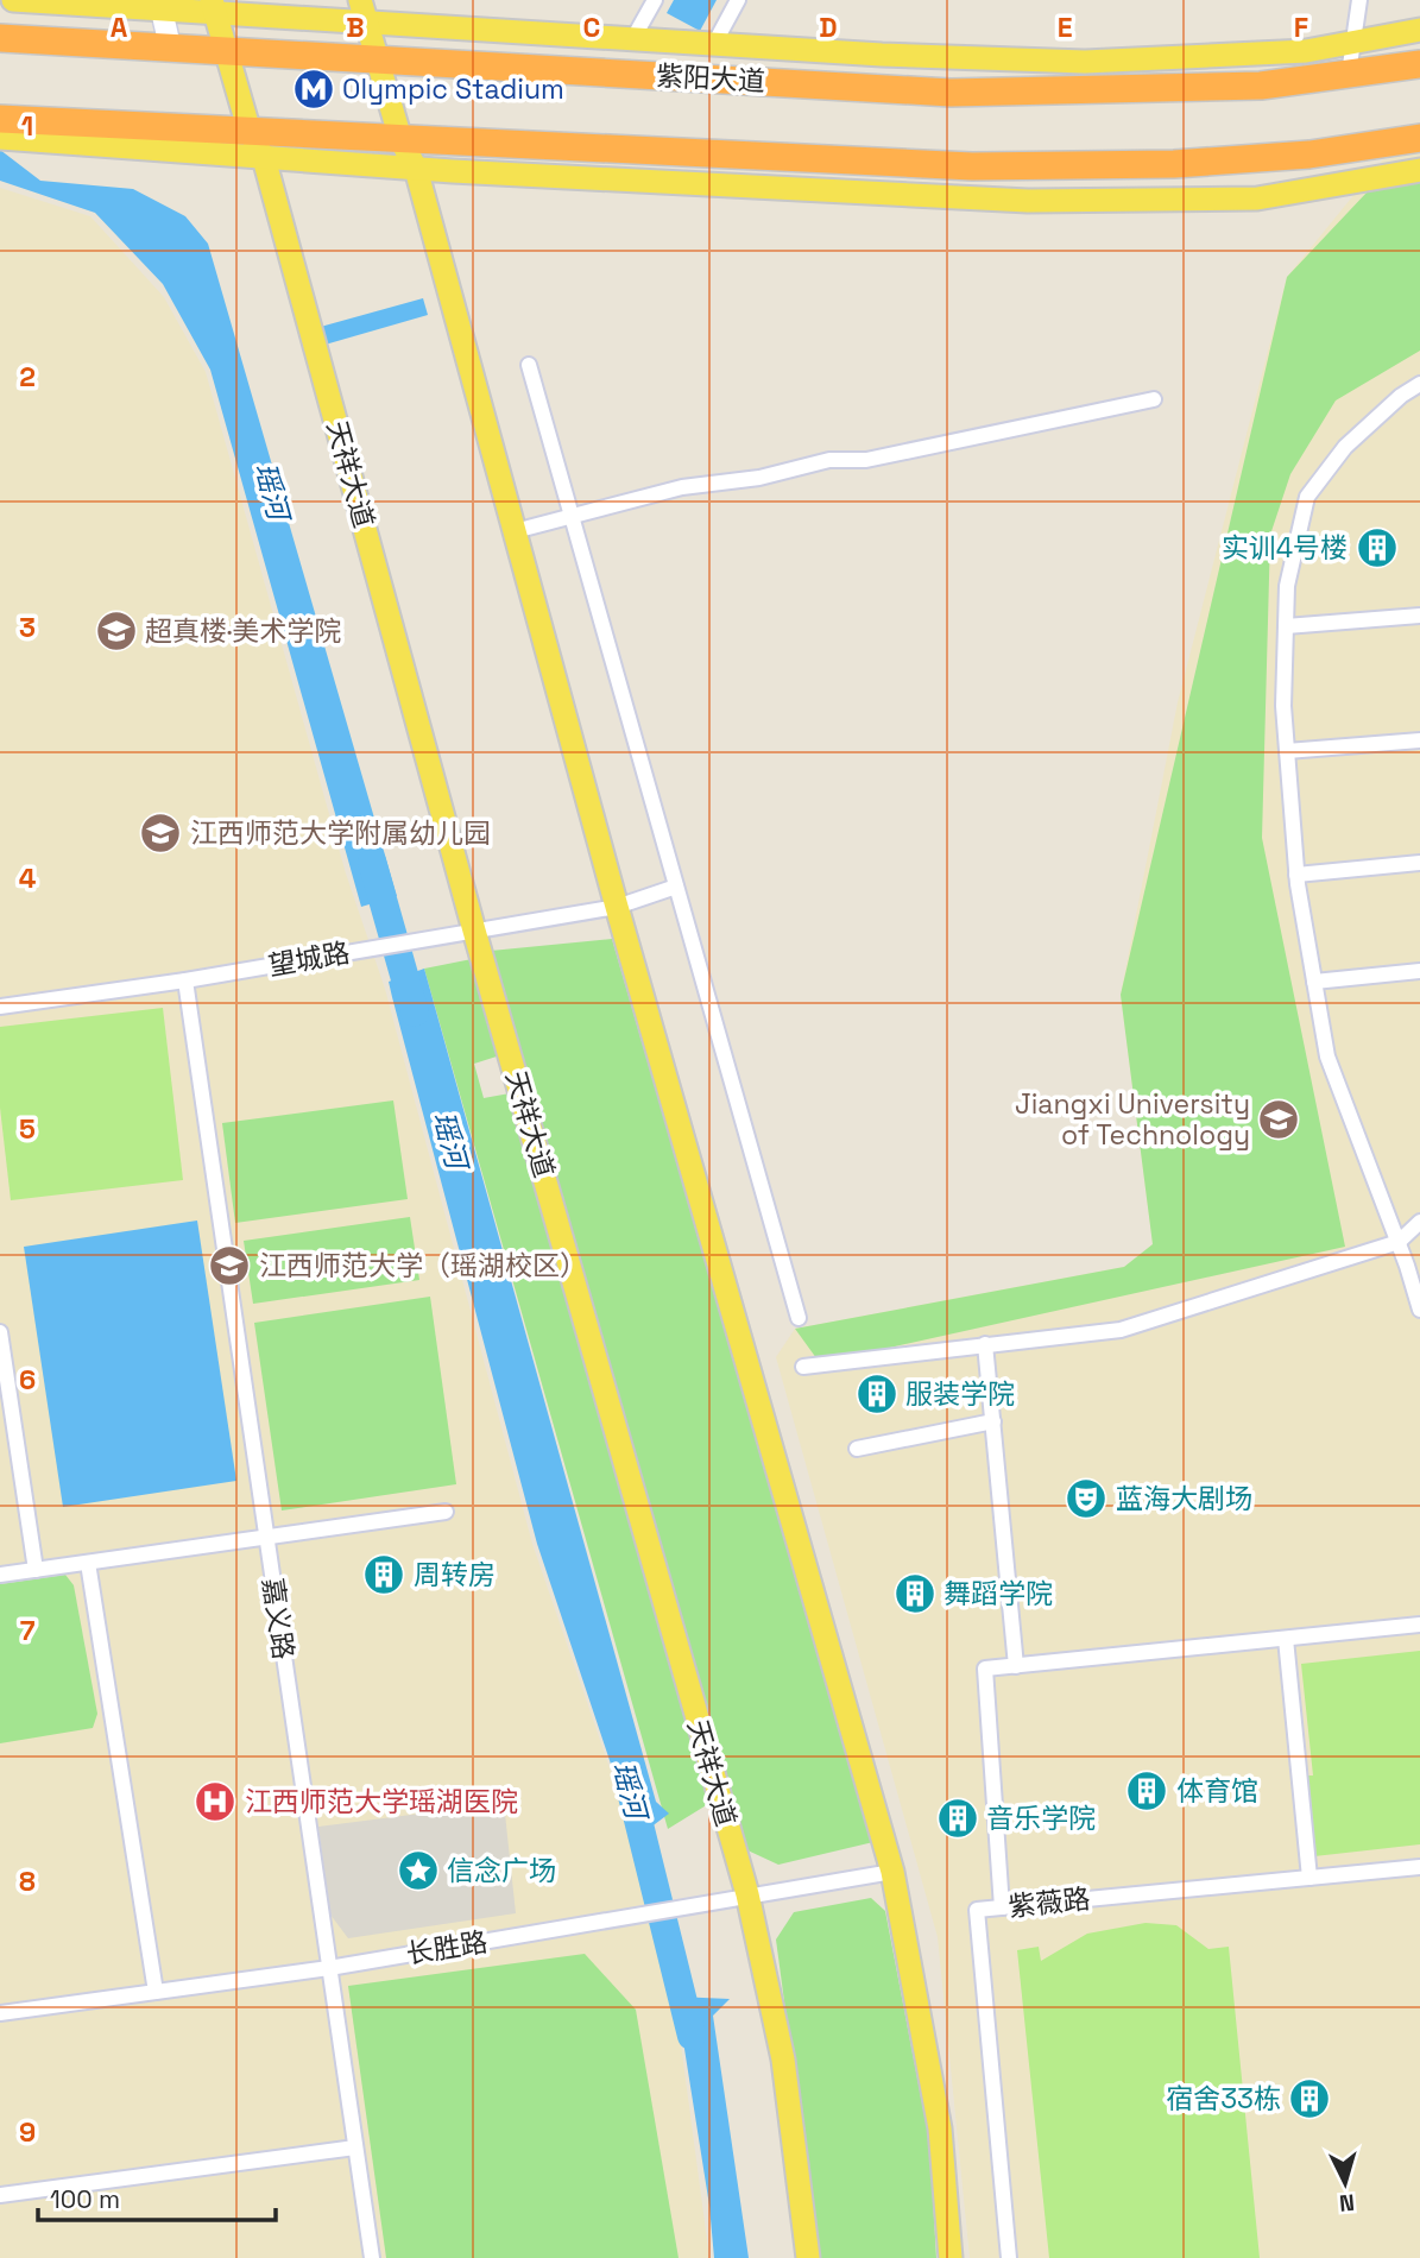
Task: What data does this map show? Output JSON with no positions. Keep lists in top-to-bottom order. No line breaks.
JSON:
{"streets":{"highway":["紫阳大道"],"main road":["天祥大道"],"street":["望城路","嘉义路","紫薇路","长胜路"]},"crossings":[["紫阳大道","天祥大道"],["天祥大道","望城路"],["天祥大道","长胜路"],["望城路","嘉义路"],["嘉义路","长胜路"]],"water":["瑶河"],"places":{"metro station":["Olympic Stadium"],"building":["实训4号楼","服装学院","周转房","舞蹈学院","体育馆","音乐学院","宿舍33栋"],"school or university":["超真楼·美术学院","江西师范大学附属幼儿园","Jiangxi University of Technology","江西师范大学（瑶湖校区）"],"theatre":["蓝海大剧场"],"hospital":["江西师范大学瑶湖医院"],"place":["信念广场"]},"scale_bar":"100 m","north":"bottom","grid":{"columns":["A","B","C","D","E","F"],"rows":["1","2","3","4","5","6","7","8","9"]}}
